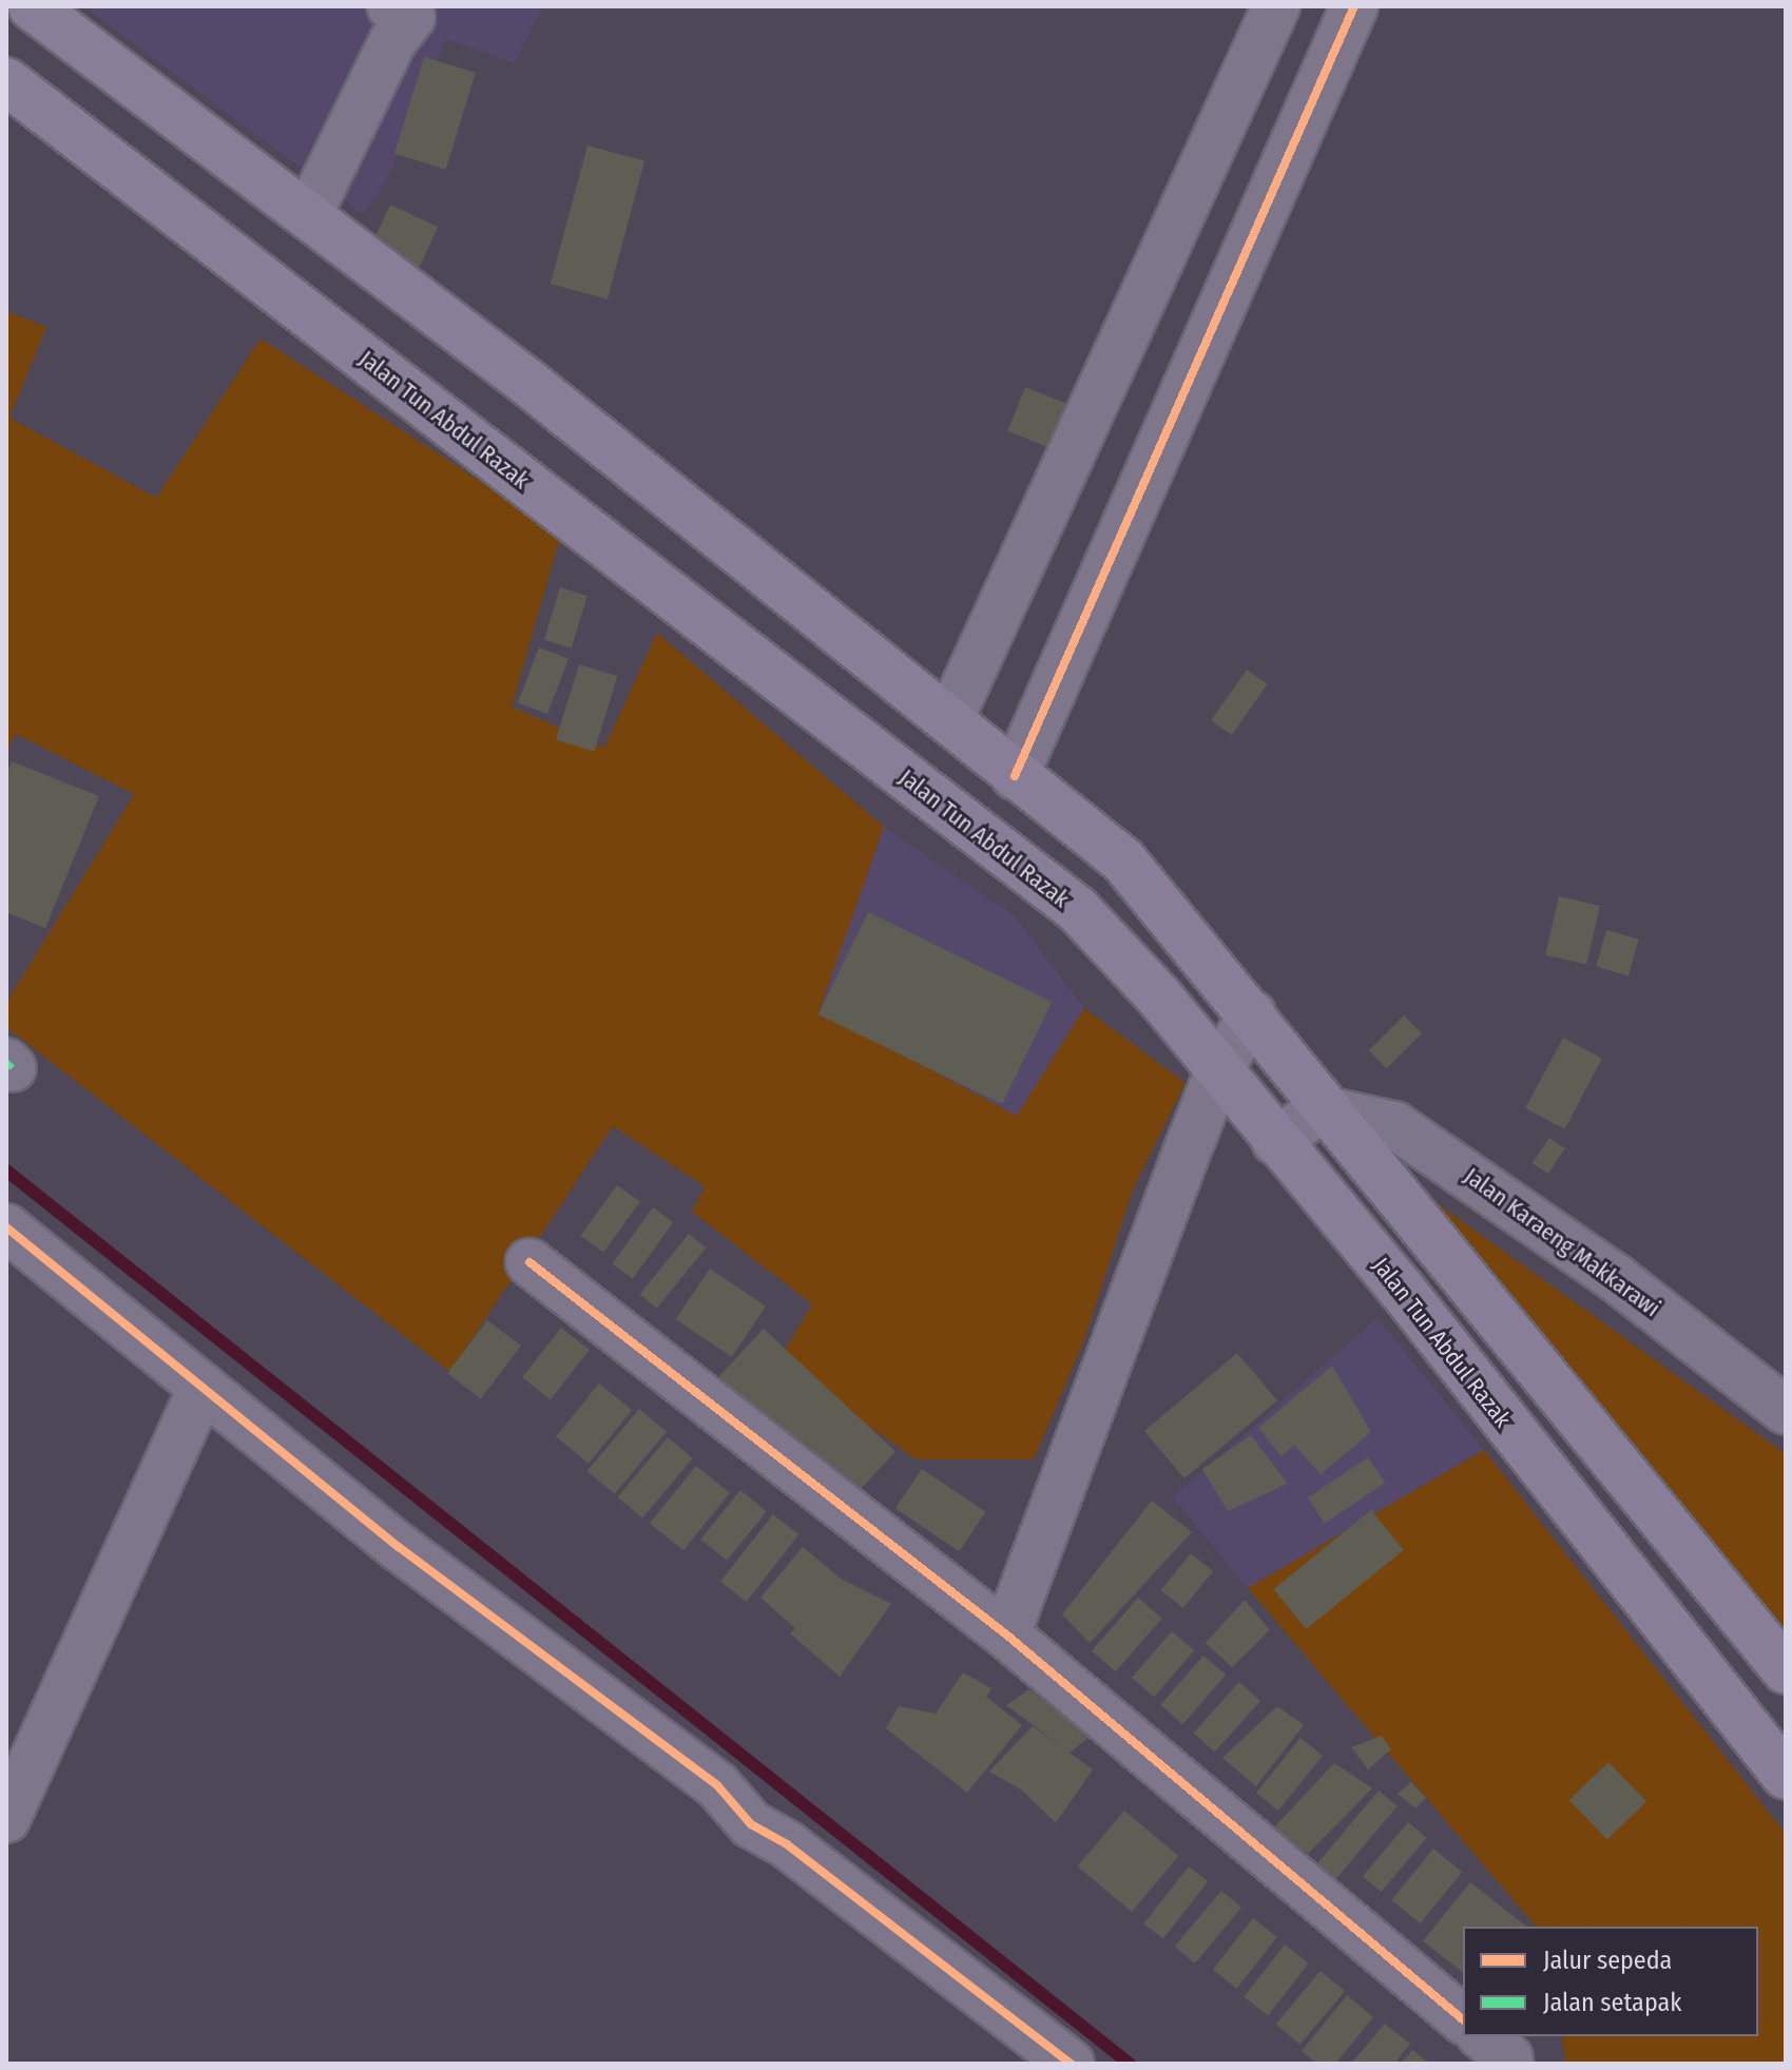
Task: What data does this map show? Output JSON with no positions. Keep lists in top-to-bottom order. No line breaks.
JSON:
{"streets":{"main road":["Jalan Tun Abdul Razak"],"street":["Jalan Karaeng Makkarawi"]},"legend":["Jalur sepeda","Jalan setapak"]}
